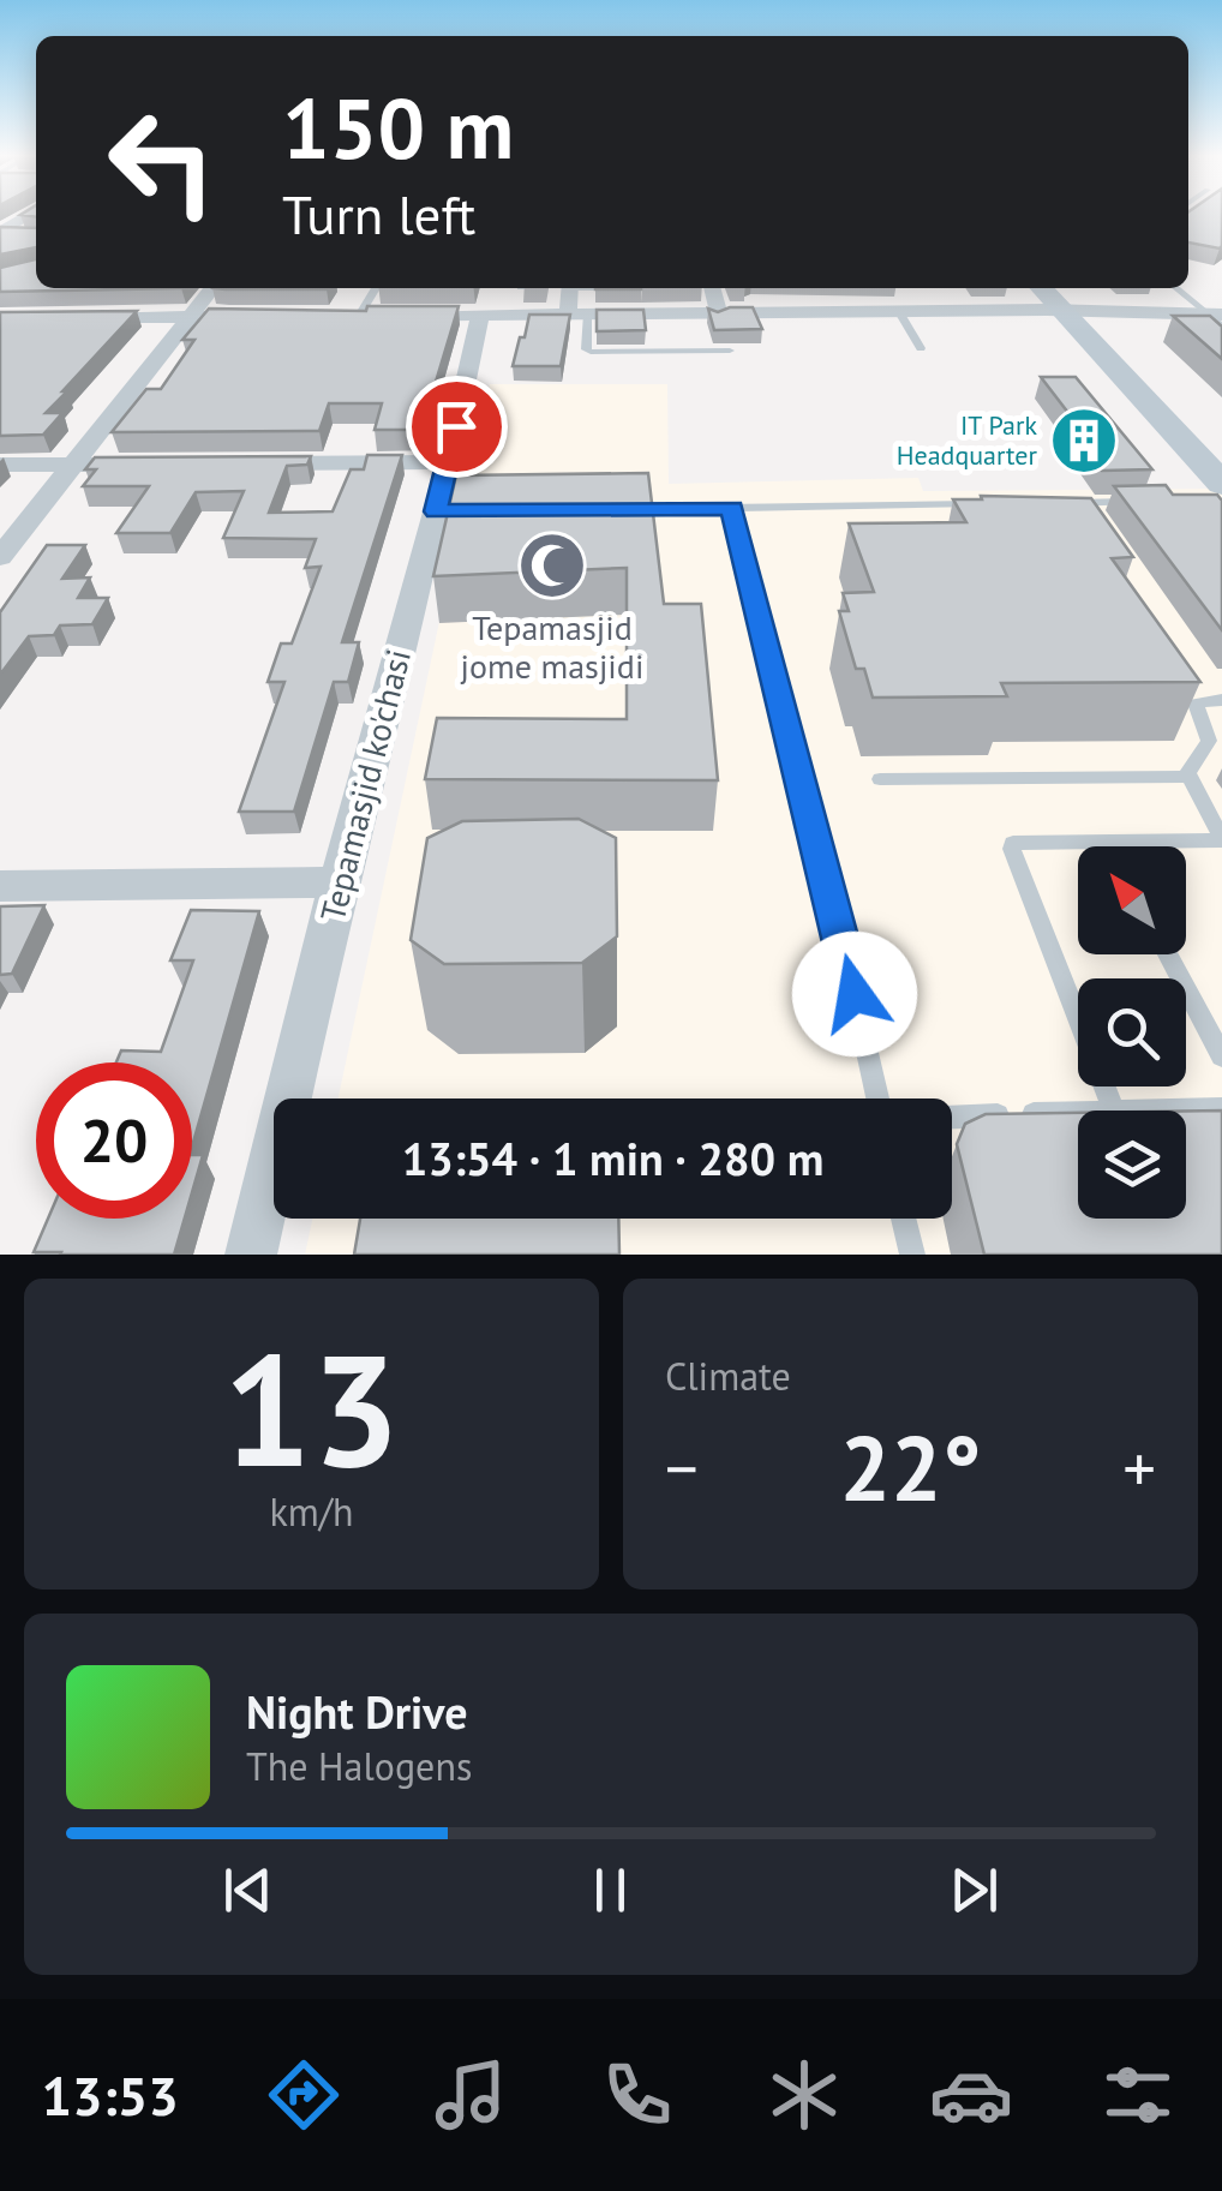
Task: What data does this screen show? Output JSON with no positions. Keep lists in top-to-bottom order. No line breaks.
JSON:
{"streets":{"street":["Tepamasjid ko'chasi"]},"places":{"building":["IT Park Headquarter"],"mosque":["Tepamasjid jome masjidi"]},"north":"top left","page":{"turn":["150 m","Turn left"],"limit":"20","trip":"13:54 · 1 min · 280 m","tile":[["13","km/h"],"Climate"],"heat":["−","22°","+"],"song":["Night Drive","The Halogens"],"tabs":"13:53"}}
